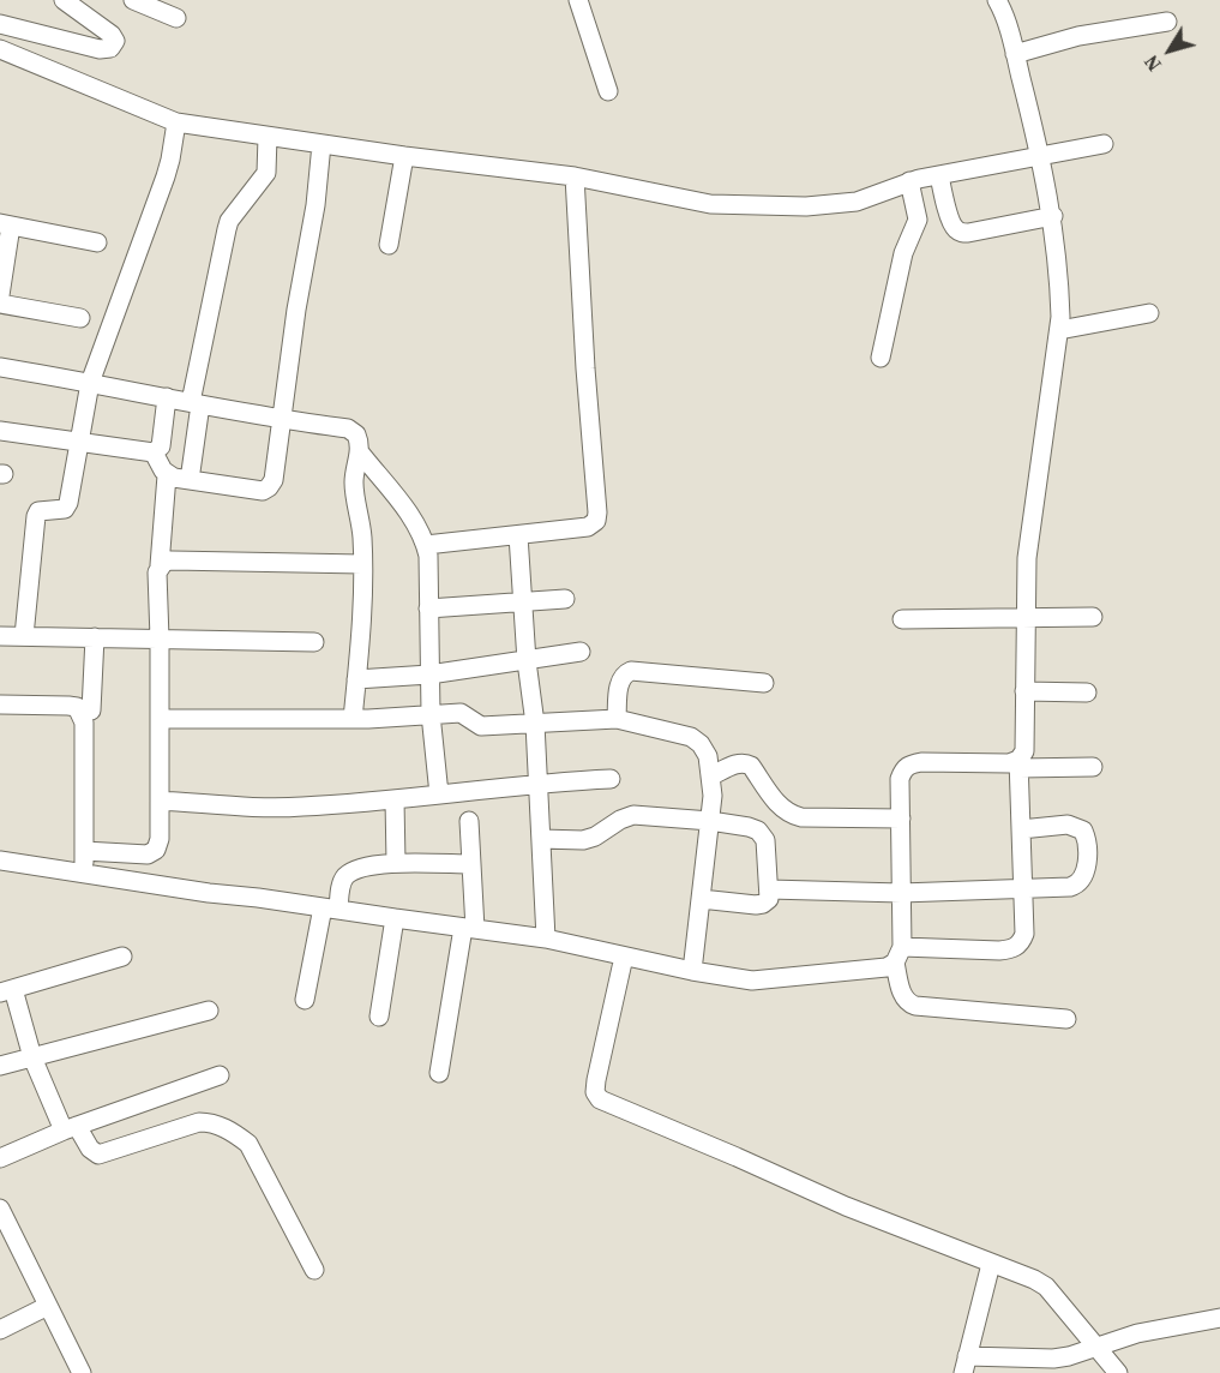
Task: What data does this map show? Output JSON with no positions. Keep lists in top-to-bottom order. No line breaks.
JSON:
{"north":"bottom left"}
